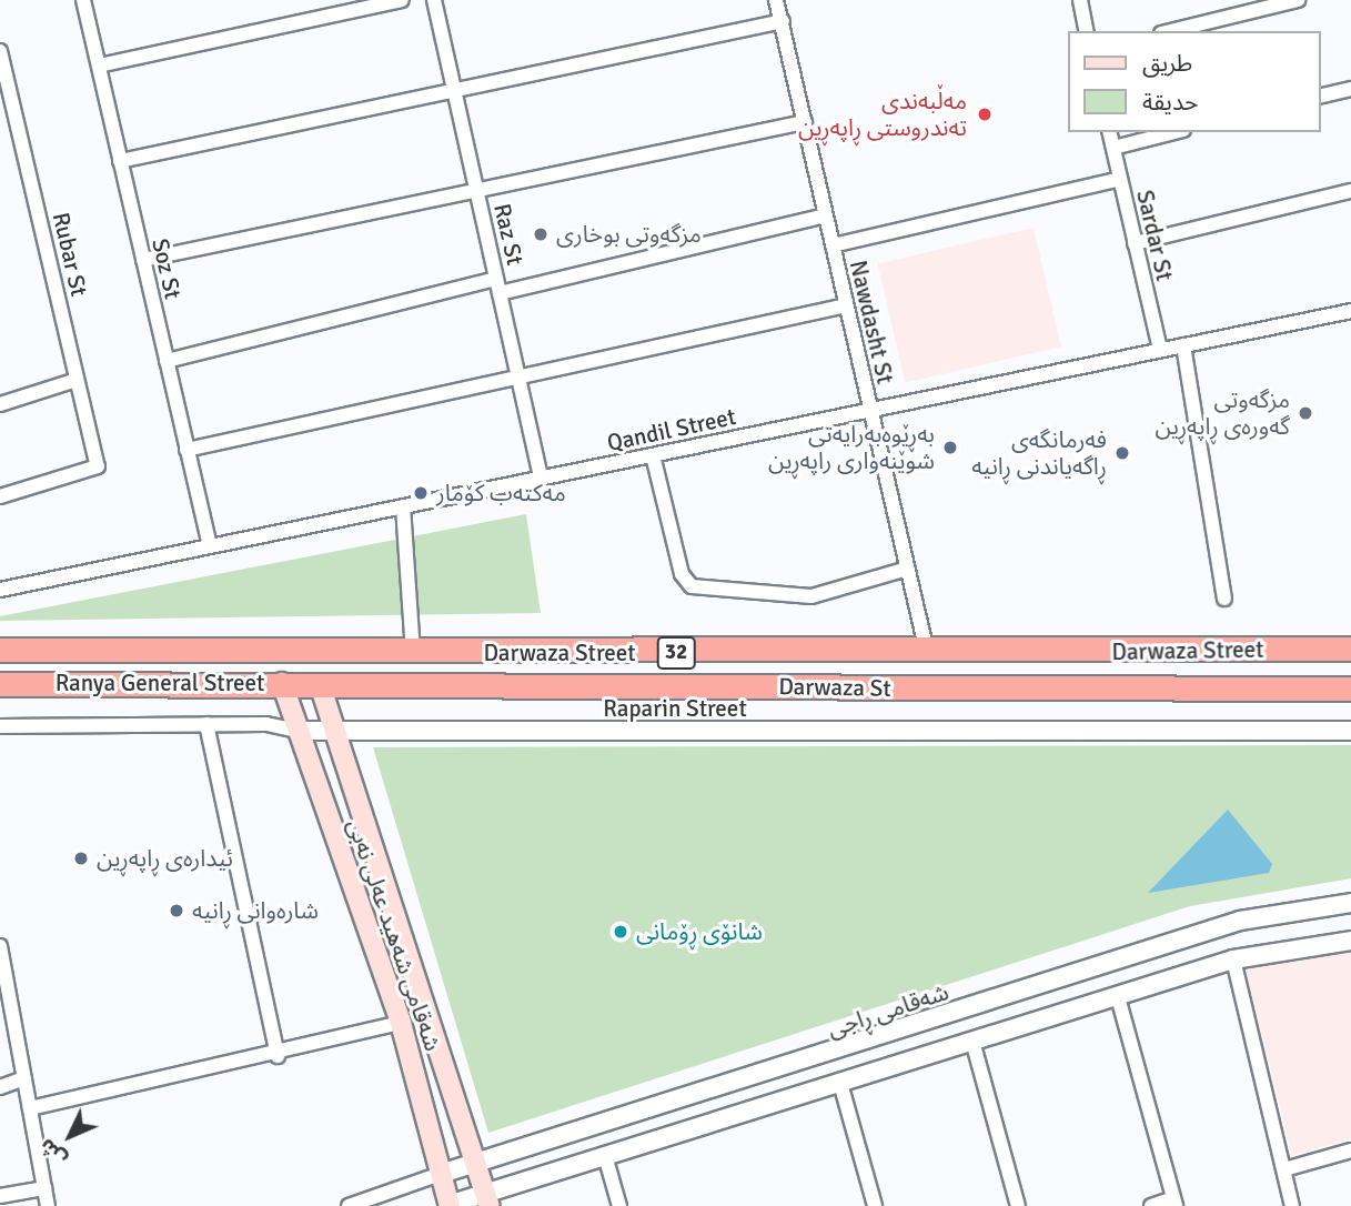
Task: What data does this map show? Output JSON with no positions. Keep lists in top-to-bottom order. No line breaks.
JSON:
{"streets":{"highway":["Darwaza Street","32","Ranya General Street","Darwaza St"],"main road":["شەقامی شەهید عەلی نەبی"],"street":["Raz St","Sardar St","Rubar St","Soz St","Nawdasht St","Qandil Street","Raparin Street","شەقامی ڕاجی"]},"crossings":[["Raz St","Qandil Street"],["Sardar St","Qandil Street"],["Soz St","Qandil Street"],["Nawdasht St","Qandil Street"],["Nawdasht St","Darwaza Street"],["Ranya General Street","Darwaza St"],["Ranya General Street","شەقامی شەهید عەلی نەبی"],["Darwaza St","شەقامی شەهید عەلی نەبی"],["Raparin Street","شەقامی شەهید عەلی نەبی"],["شەقامی شەهید عەلی نەبی","شەقامی ڕاجی"]],"places":["مەڵبەندی تەندروستی ڕاپەڕین","مزگەوتی بوخاری","مزگەوتی گەورەی ڕاپەڕین","بەڕێوەبەرایەتی شوێنەواری راپەڕین","فەرمانگەی ڕاگەیاندنی ڕانیە","مەکتەب کۆمار","ئیدارەی ڕاپەڕین","شارەوانی ڕانیە","شانۆی ڕۆمانی"],"legend":["طريق","حديقة"],"north":"bottom left"}
